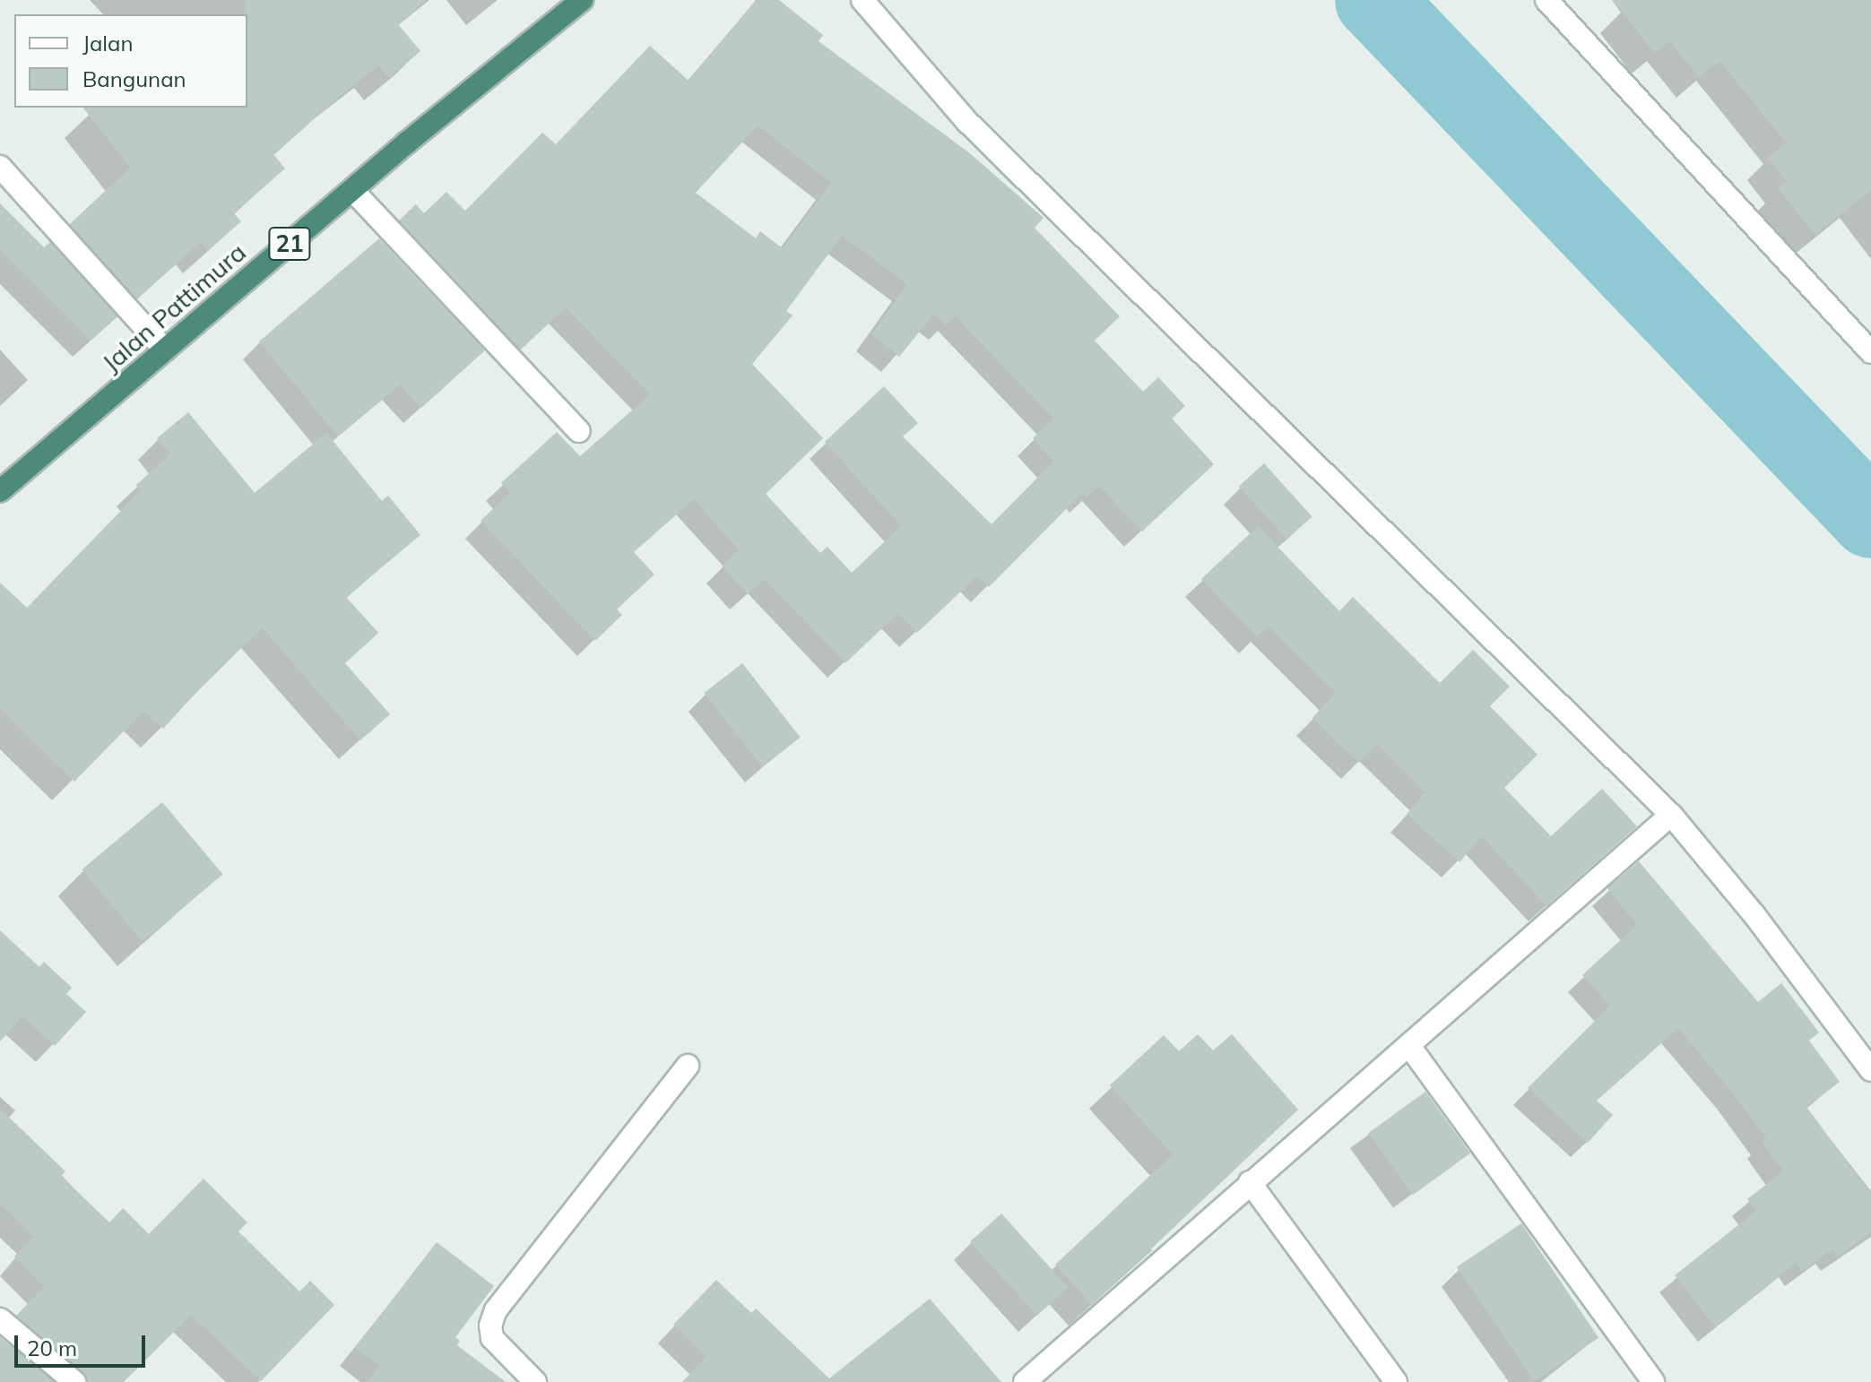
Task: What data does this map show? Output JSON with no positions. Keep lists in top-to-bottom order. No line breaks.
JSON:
{"streets":{"highway":["21","Jalan Pattimura"]},"legend":["Jalan","Bangunan"],"scale_bar":"20 m"}
